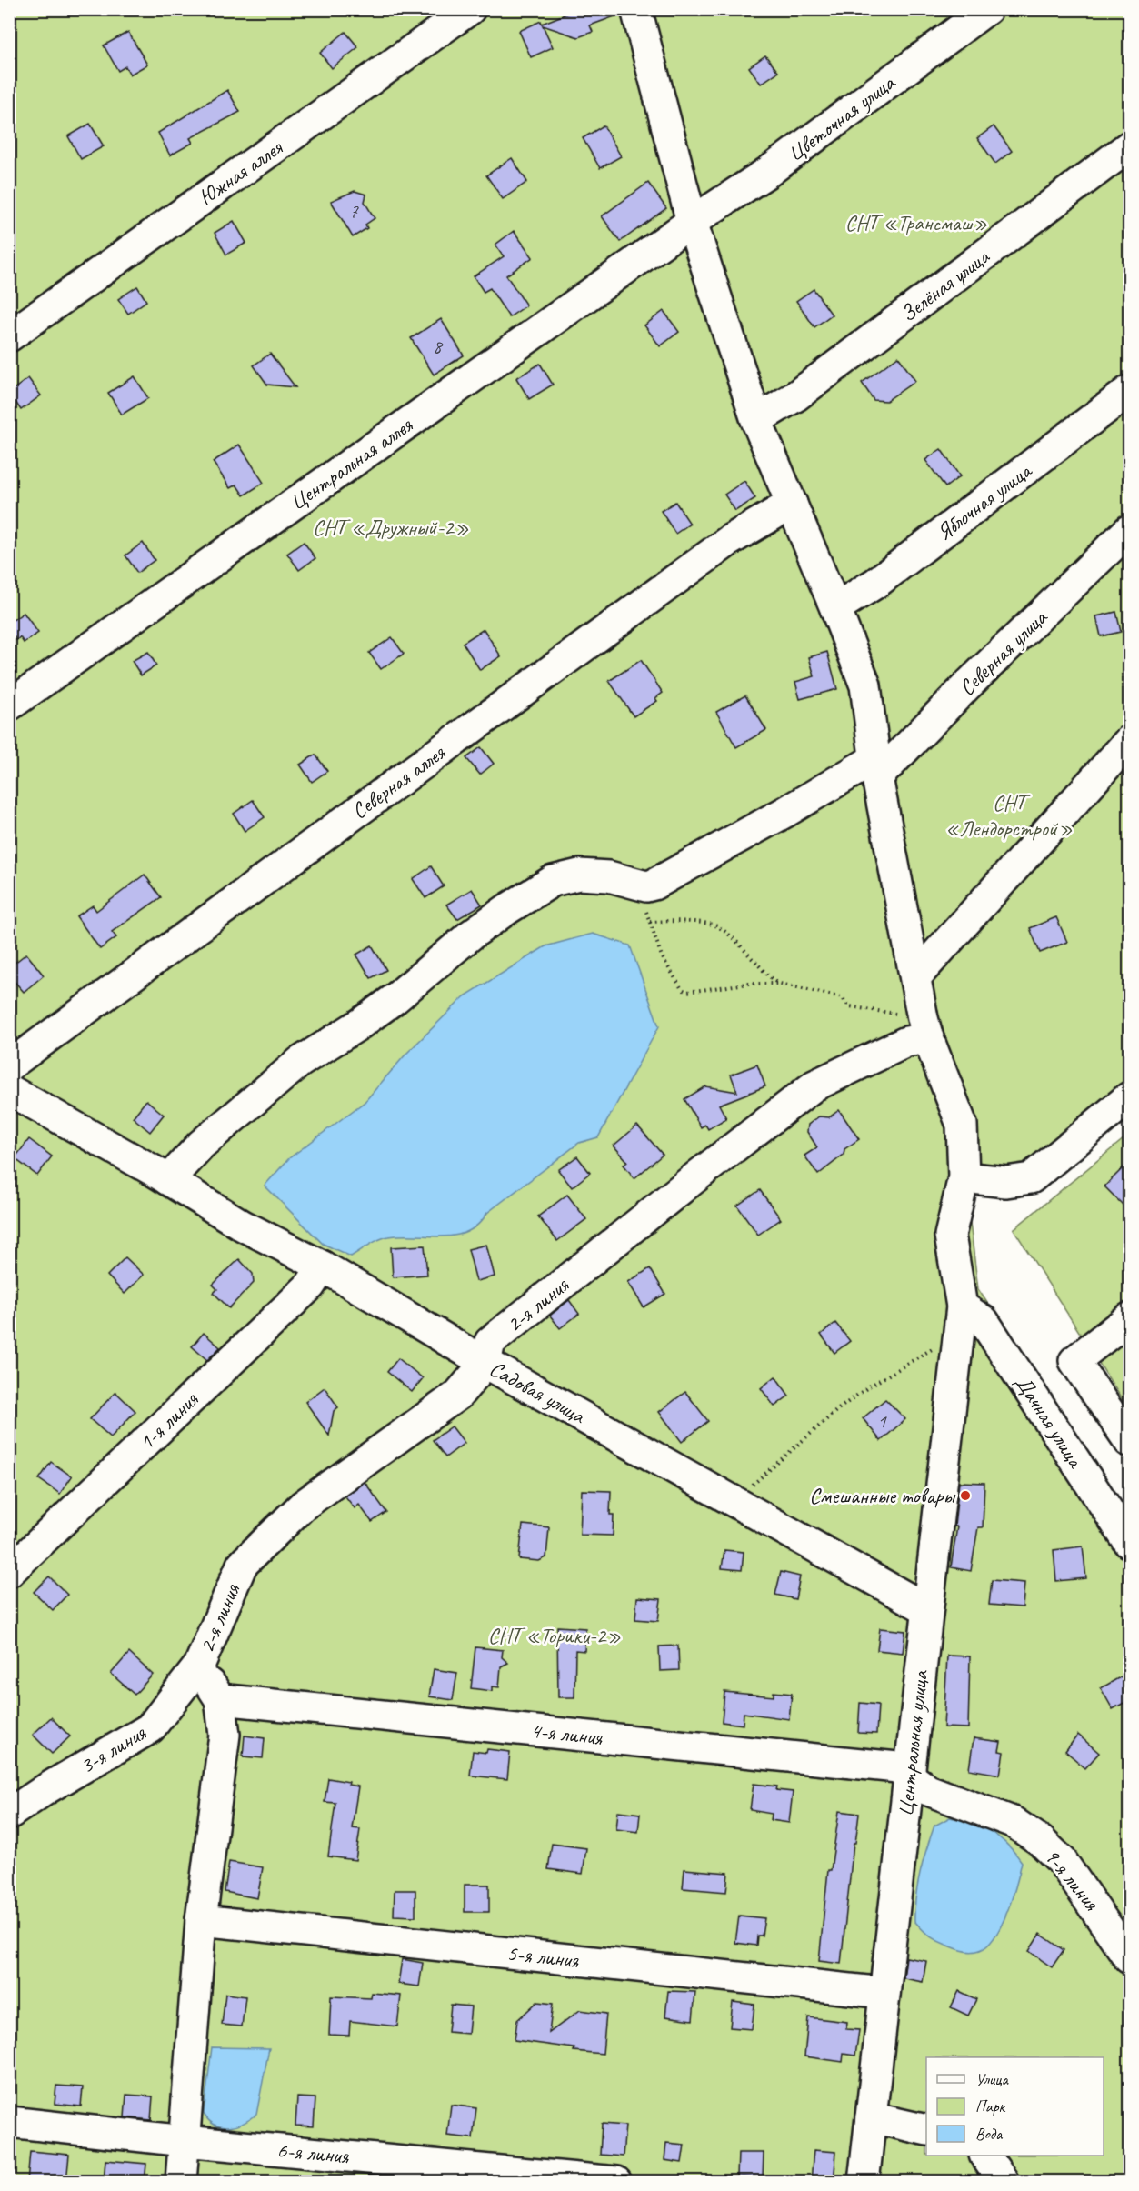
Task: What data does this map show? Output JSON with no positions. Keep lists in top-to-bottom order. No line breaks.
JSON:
{"streets":{"street":["Цветочная улица","Южная аллея","Зелёная улица","Центральная аллея","Яблочная улица","Северная улица","Северная аллея","2-я линия","Садовая улица","1-я линия","Дачная улица","4-я линия","Центральная улица","3-я линия","9-я линия","5-я линия","6-я линия"]},"crossings":[["Цветочная улица","Центральная аллея"],["Цветочная улица","Центральная улица"],["Зелёная улица","Центральная улица"],["Центральная аллея","Центральная улица"],["Яблочная улица","Центральная улица"],["Северная улица","Центральная улица"],["Северная аллея","Центральная улица"],["2-я линия","Садовая улица"],["2-я линия","Центральная улица"],["2-я линия","3-я линия"],["Садовая улица","1-я линия"],["Садовая улица","Центральная улица"],["Дачная улица","Центральная улица"],["4-я линия","Центральная улица"],["4-я линия","9-я линия"],["Центральная улица","9-я линия"],["Центральная улица","5-я линия"]],"parks":["СНТ «Трансмаш»","СНТ «Дружный-2»","СНТ «Лендорстрой»","СНТ «Торики-2»"],"places":["Смешанные товары"],"house_numbers":["7","8","1"],"legend":["Улица","Парк","Вода"]}
